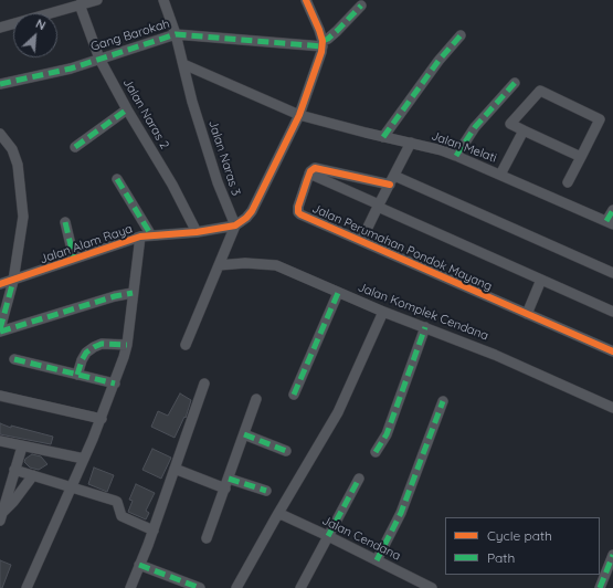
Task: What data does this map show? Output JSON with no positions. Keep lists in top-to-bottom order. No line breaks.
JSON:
{"streets":{"street":["Gang Barokah","Jalan Naras 2","Jalan Melati","Jalan Naras 3","Jalan Alam Raya","Jalan Perumahan Pondok Mayang","Jalan Komplek Cendana","Jalan Cendana"]},"crossings":[["Gang Barokah","Jalan Naras 2"],["Gang Barokah","Jalan Naras 3"],["Jalan Naras 2","Jalan Alam Raya"],["Jalan Melati","Jalan Naras 3"],["Jalan Melati","Jalan Perumahan Pondok Mayang"],["Jalan Naras 3","Jalan Alam Raya"]],"legend":["Cycle path","Path"],"north":"top right"}
